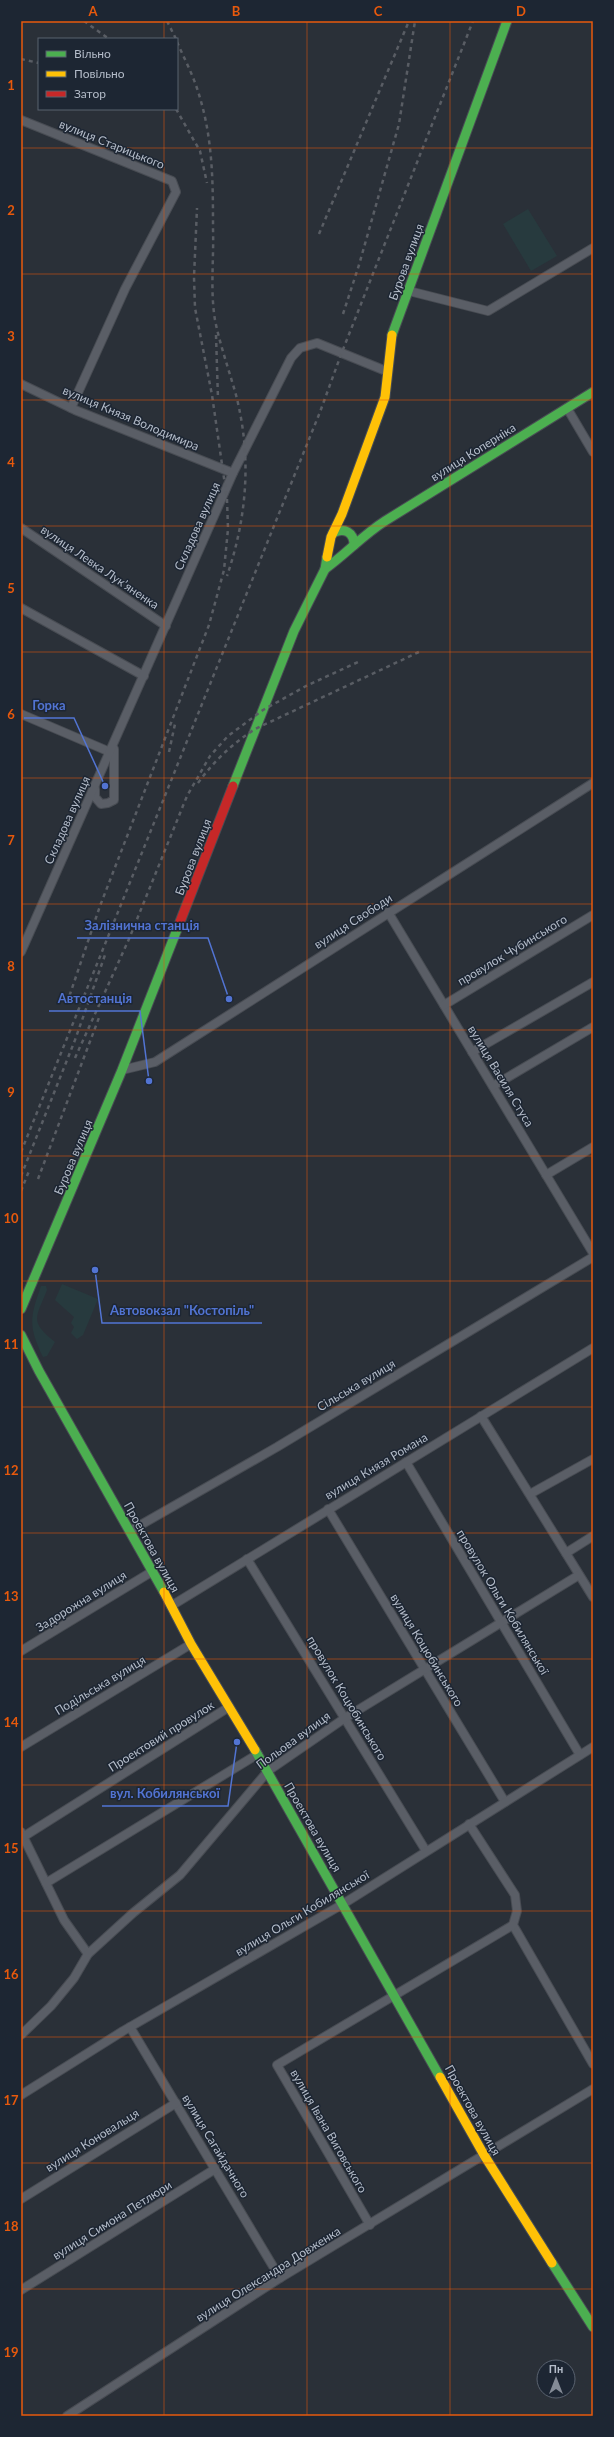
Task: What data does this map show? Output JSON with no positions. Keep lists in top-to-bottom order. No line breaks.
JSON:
{"streets":{"main road":["Бурова вулиця","вулиця Коперніка","Проектова вулиця"],"street":["вулиця Старицького","вулиця Князя Володимира","Складова вулиця","вулиця Левка Лукʼяненка","вулиця Свободи","провулок Чубинського","вулиця Василя Стуса","Сільська вулиця","вулиця Князя Романа","Задорожна вулиця","провулок Ольги Кобилянської","вулиця Коцюбинського","Подільська вулиця","провулок Коцюбинського","Проектовий провулок","Польова вулиця","вулиця Ольги Кобилянської","вулиця Івана Виговського","вулиця Коновальця","вулиця Сагайдачного","вулиця Симона Петлюри","вулиця Олександра Довженка"]},"crossings":[["вулиця Старицького","вулиця Князя Володимира"],["Бурова вулиця","вулиця Коперніка"],["Бурова вулиця","Складова вулиця"],["Бурова вулиця","вулиця Свободи"],["вулиця Князя Володимира","Складова вулиця"],["Складова вулиця","вулиця Левка Лукʼяненка"],["вулиця Свободи","вулиця Василя Стуса"],["провулок Чубинського","вулиця Василя Стуса"],["Сільська вулиця","Проектова вулиця"],["вулиця Князя Романа","Проектова вулиця"],["вулиця Князя Романа","провулок Ольги Кобилянської"],["вулиця Князя Романа","вулиця Коцюбинського"],["вулиця Князя Романа","провулок Коцюбинського"],["Проектова вулиця","Задорожна вулиця"],["Проектова вулиця","Подільська вулиця"],["Проектова вулиця","Проектовий провулок"],["Проектова вулиця","Польова вулиця"],["Проектова вулиця","вулиця Ольги Кобилянської"],["Проектова вулиця","вулиця Івана Виговського"],["Проектова вулиця","вулиця Олександра Довженка"],["провулок Ольги Кобилянської","Польова вулиця"],["провулок Ольги Кобилянської","вулиця Ольги Кобилянської"],["вулиця Коцюбинського","Польова вулиця"],["вулиця Коцюбинського","вулиця Ольги Кобилянської"],["провулок Коцюбинського","Польова вулиця"],["провулок Коцюбинського","вулиця Ольги Кобилянської"],["вулиця Ольги Кобилянської","вулиця Сагайдачного"],["вулиця Івана Виговського","вулиця Олександра Довженка"],["вулиця Коновальця","вулиця Сагайдачного"],["вулиця Сагайдачного","вулиця Симона Петлюри"],["вулиця Сагайдачного","вулиця Олександра Довженка"]],"places":["Горка","Залізнична станція","Автостанція","Автовокзал \"Костопіль\"","вул. Кобилянської"],"legend":["Вільно","Повільно","Затор"],"north":"top","grid":{"columns":["A","B","C","D"],"rows":["1","2","3","4","5","6","7","8","9","10","11","12","13","14","15","16","17","18","19"]}}
